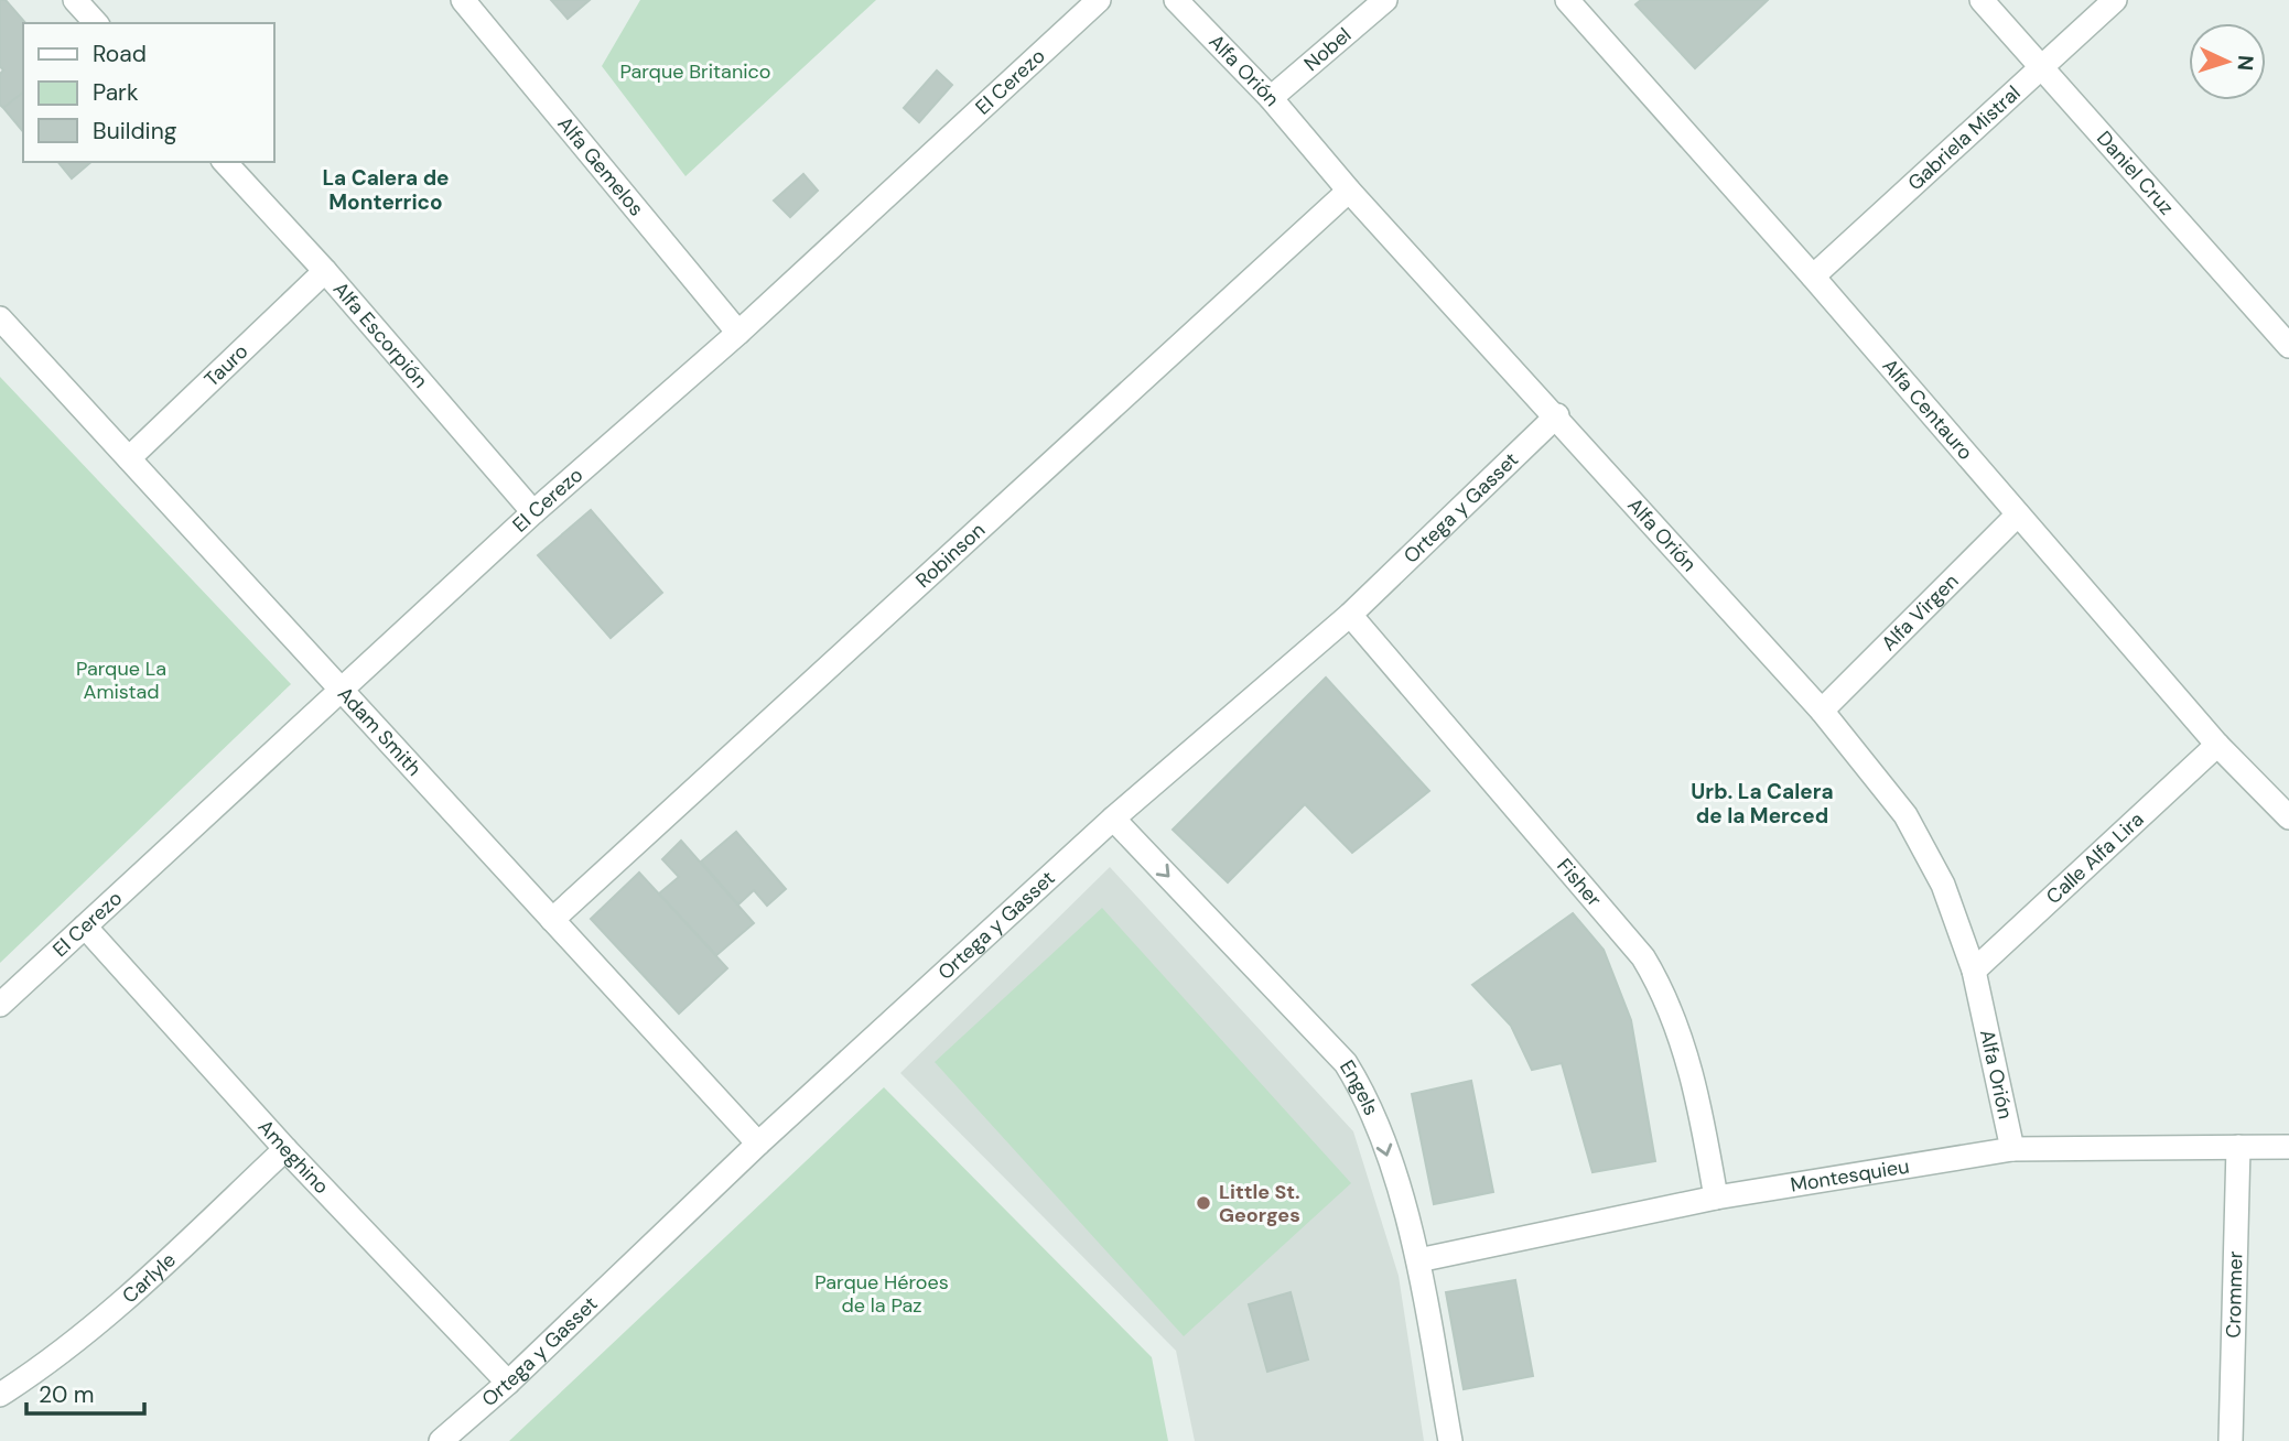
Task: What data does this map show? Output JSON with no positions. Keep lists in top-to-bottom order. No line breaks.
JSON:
{"streets":{"street":["Nobel","Alfa Orión","El Cerezo","Gabriela Mistral","Alfa Gemelos","Daniel Cruz","Alfa Escorpión","Tauro","Alfa Centauro","Ortega y Gasset","Robinson","Alfa Virgen","Adam Smith","Calle Alfa Lira","Fisher","Engels","Ameghino","Montesquieu","Carlyle","Crommer"]},"crossings":[["Nobel","Alfa Orión"],["Alfa Orión","Ortega y Gasset"],["Alfa Orión","Robinson"],["Alfa Orión","Alfa Virgen"],["Alfa Orión","Calle Alfa Lira"],["Alfa Orión","Montesquieu"],["El Cerezo","Alfa Gemelos"],["El Cerezo","Alfa Escorpión"],["El Cerezo","Adam Smith"],["El Cerezo","Ameghino"],["Gabriela Mistral","Daniel Cruz"],["Gabriela Mistral","Alfa Centauro"],["Alfa Escorpión","Tauro"],["Tauro","Adam Smith"],["Alfa Centauro","Alfa Virgen"],["Alfa Centauro","Calle Alfa Lira"],["Ortega y Gasset","Adam Smith"],["Ortega y Gasset","Fisher"],["Ortega y Gasset","Engels"],["Ortega y Gasset","Ameghino"],["Robinson","Adam Smith"],["Fisher","Montesquieu"],["Engels","Montesquieu"],["Ameghino","Carlyle"],["Montesquieu","Crommer"]],"one_way":["Engels"],"districts":["La Calera de Monterrico","Urb. La Calera de la Merced"],"parks":["Parque Britanico","Parque La Amistad","Parque Héroes de la Paz"],"places":["Little St. Georges"],"legend":["Road","Park","Building"],"scale_bar":"20 m","north":"right"}
